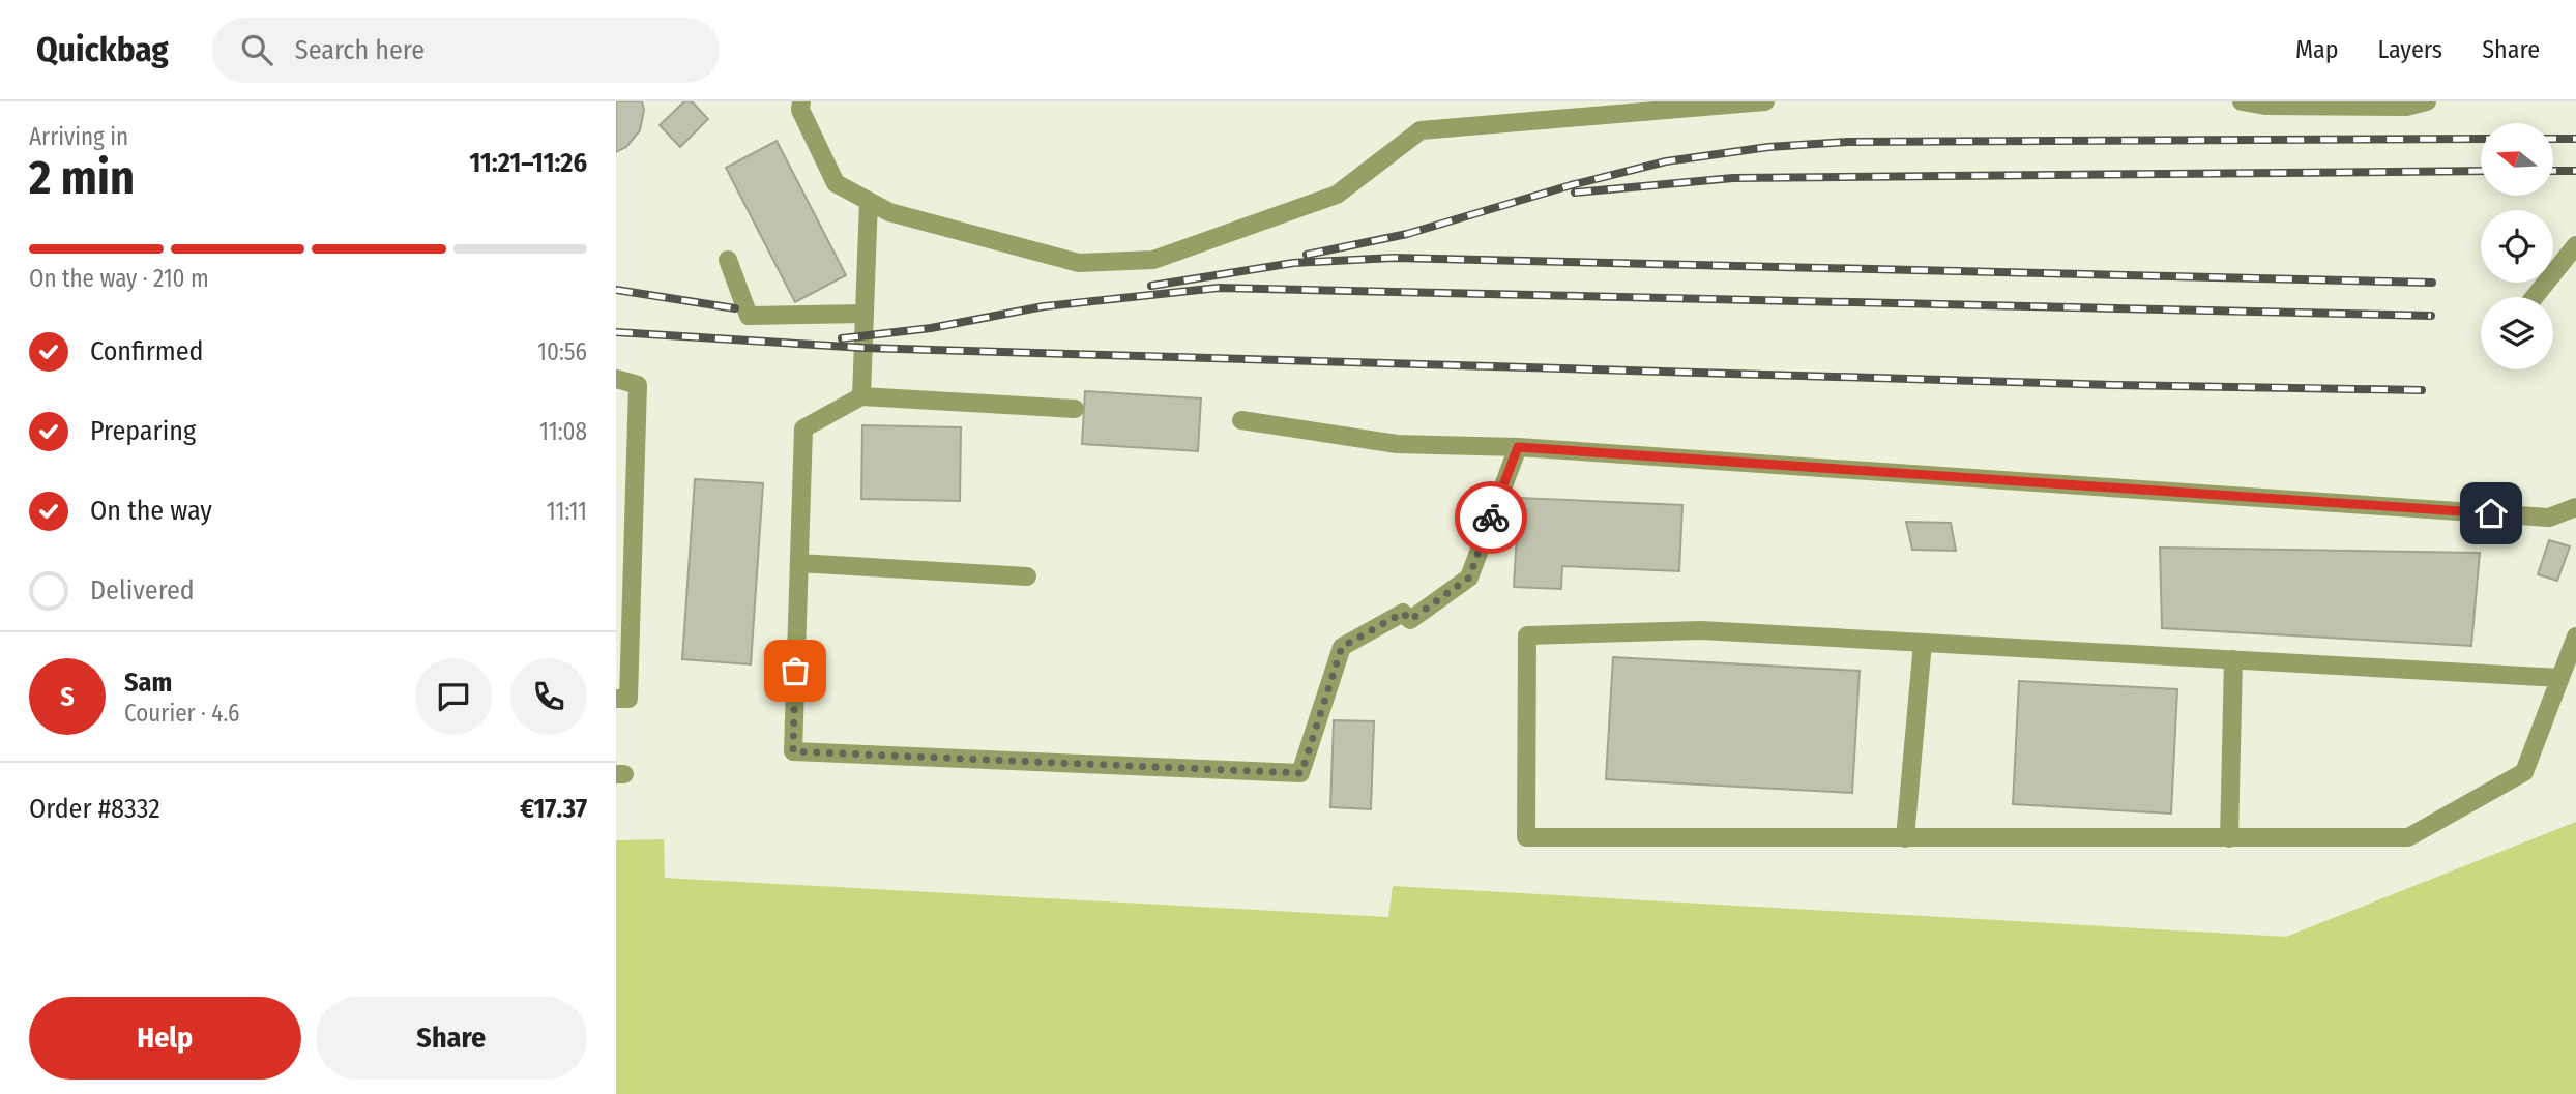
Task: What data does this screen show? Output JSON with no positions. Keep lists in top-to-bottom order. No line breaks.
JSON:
{"north":"left","page":{"header":"Quickbag","search":"Search here","nav":["Map","Layers","Share"],"heading":["2 min","Arriving in","11:21–11:26"],"panel":["Sam","Courier · 4.6","Order #8332","€17.37"],"bar":"On the way · 210 m","list":[["Confirmed","10:56"],["Preparing","11:08"],["On the way","11:11"],"Delivered"],"round":"S","buttons":["Help","Share"]}}
